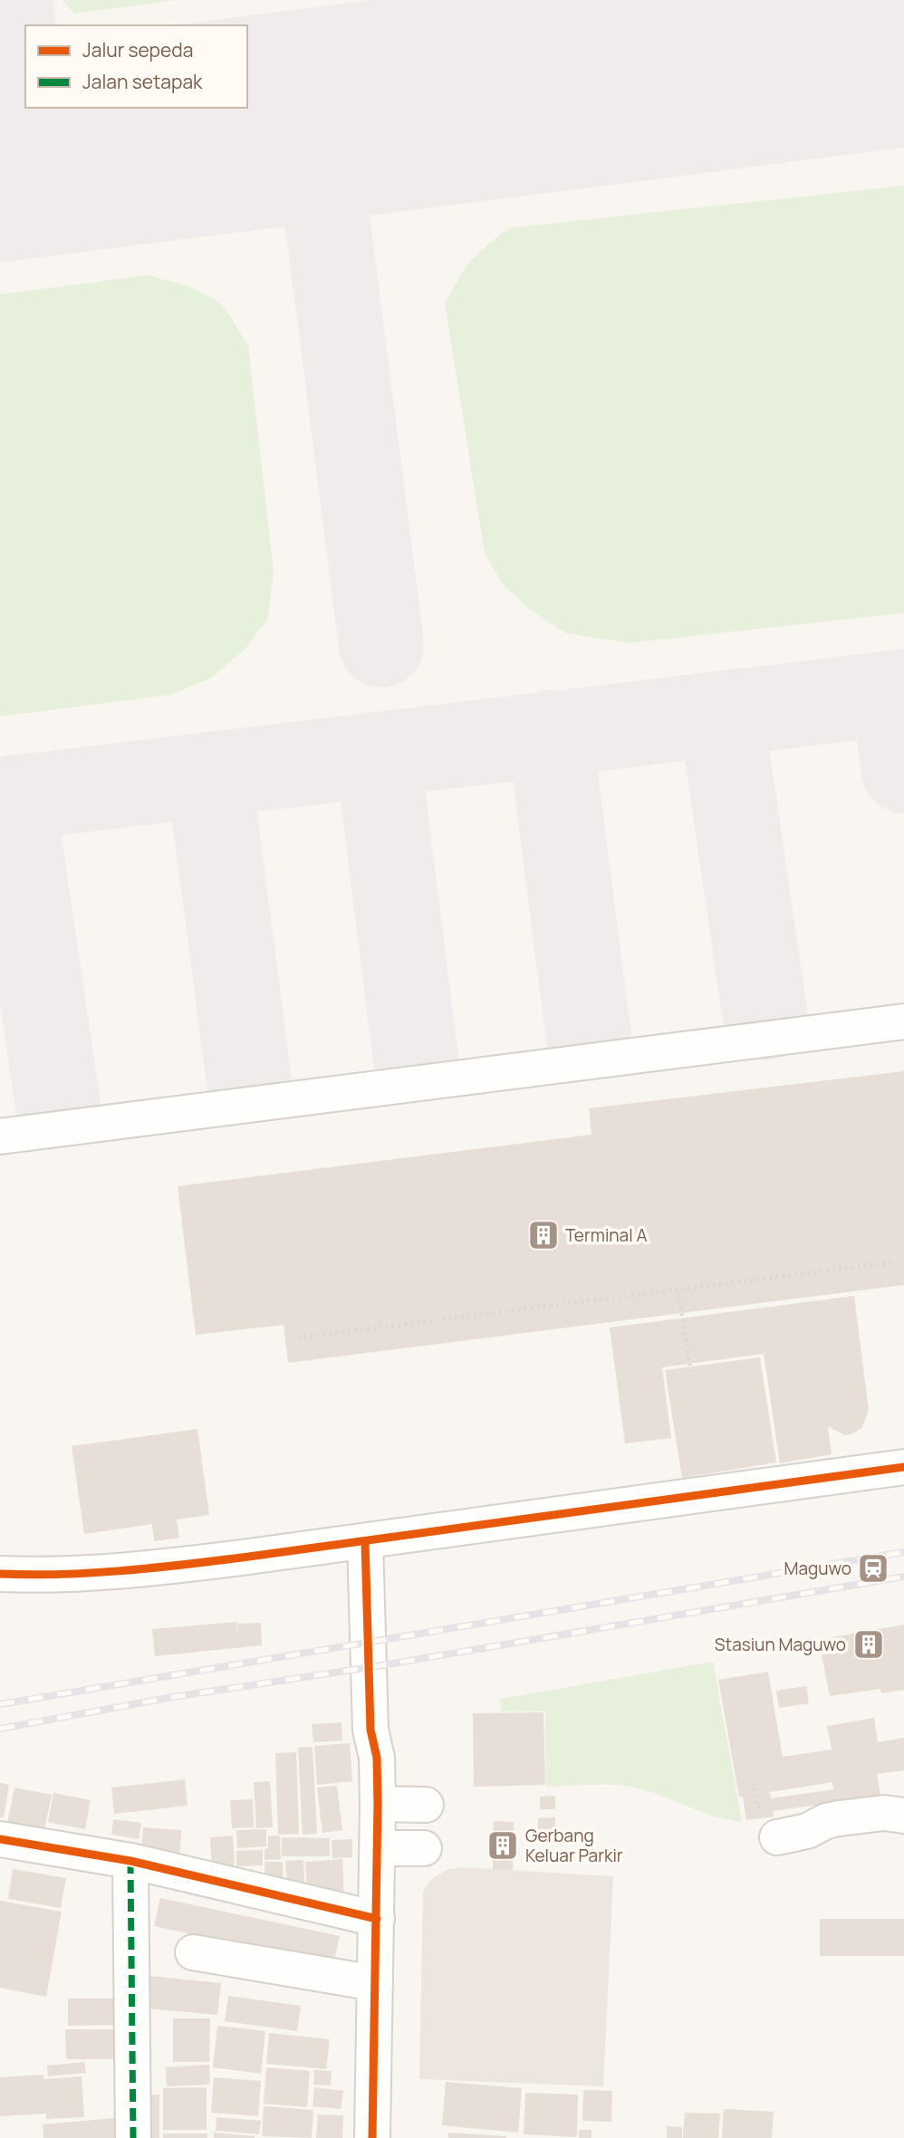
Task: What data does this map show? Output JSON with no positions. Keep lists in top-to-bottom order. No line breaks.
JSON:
{"places":{"building":["Terminal A","Stasiun Maguwo","Gerbang Keluar Parkir"],"station":["Maguwo"]},"legend":["Jalur sepeda","Jalan setapak"]}
